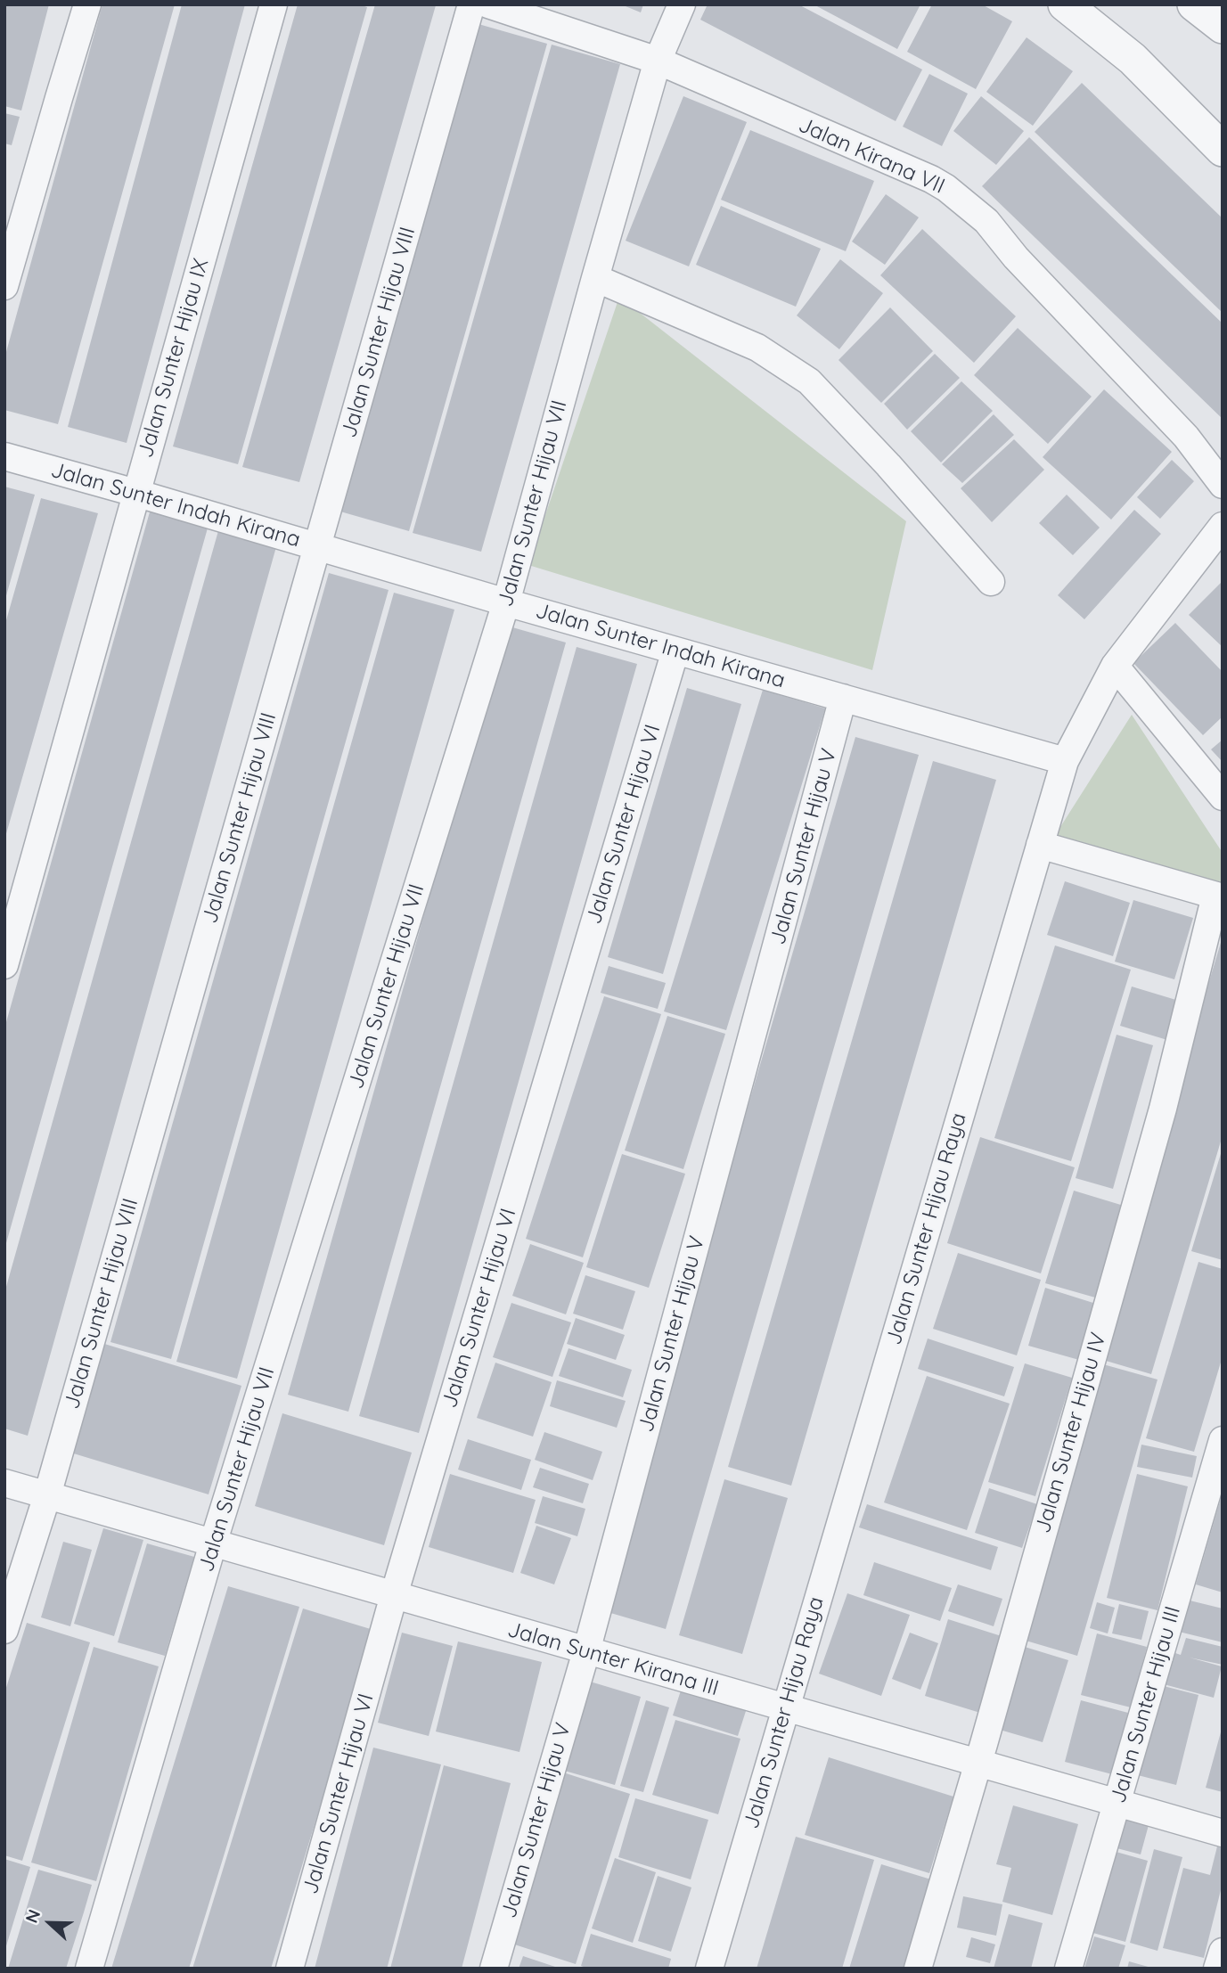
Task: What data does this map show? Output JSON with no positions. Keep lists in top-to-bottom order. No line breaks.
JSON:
{"streets":{"street":["Jalan Kirana VII","Jalan Sunter Hijau VIII","Jalan Sunter Hijau IX","Jalan Sunter Hijau VII","Jalan Sunter Indah Kirana","Jalan Sunter Hijau VI","Jalan Sunter Hijau V","Jalan Sunter Hijau Raya","Jalan Sunter Hijau IV","Jalan Sunter Kirana III","Jalan Sunter Hijau III"]},"crossings":[["Jalan Kirana VII","Jalan Sunter Hijau VII"],["Jalan Sunter Hijau VIII","Jalan Sunter Indah Kirana"],["Jalan Sunter Hijau VIII","Jalan Sunter Kirana III"],["Jalan Sunter Hijau IX","Jalan Sunter Indah Kirana"],["Jalan Sunter Hijau VII","Jalan Sunter Indah Kirana"],["Jalan Sunter Hijau VII","Jalan Sunter Kirana III"],["Jalan Sunter Indah Kirana","Jalan Sunter Hijau VI"],["Jalan Sunter Indah Kirana","Jalan Sunter Hijau V"],["Jalan Sunter Indah Kirana","Jalan Sunter Hijau Raya"],["Jalan Sunter Hijau VI","Jalan Sunter Kirana III"],["Jalan Sunter Hijau V","Jalan Sunter Kirana III"],["Jalan Sunter Hijau Raya","Jalan Sunter Hijau IV"],["Jalan Sunter Hijau Raya","Jalan Sunter Kirana III"],["Jalan Sunter Hijau IV","Jalan Sunter Kirana III"],["Jalan Sunter Kirana III","Jalan Sunter Hijau III"]],"north":"left"}
